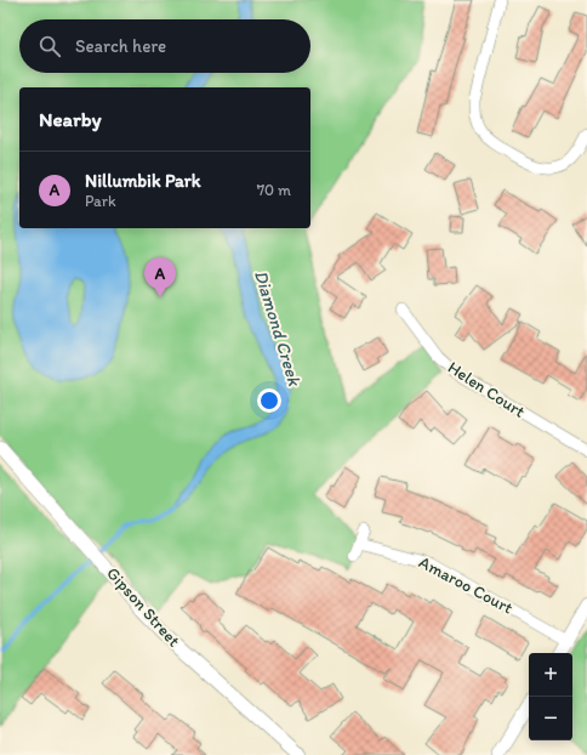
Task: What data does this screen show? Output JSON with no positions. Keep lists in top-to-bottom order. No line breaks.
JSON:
{"streets":{"street":["Helen Court","Amaroo Court","Gipson Street"]},"water":["Diamond Creek"],"page":{"search":"Search here","heading":"Nearby","list":[{"mark":"A","name":"Nillumbik Park","note":"Park","value":"70 m"}],"pins":"A","map_buttons":["+","−"]}}
